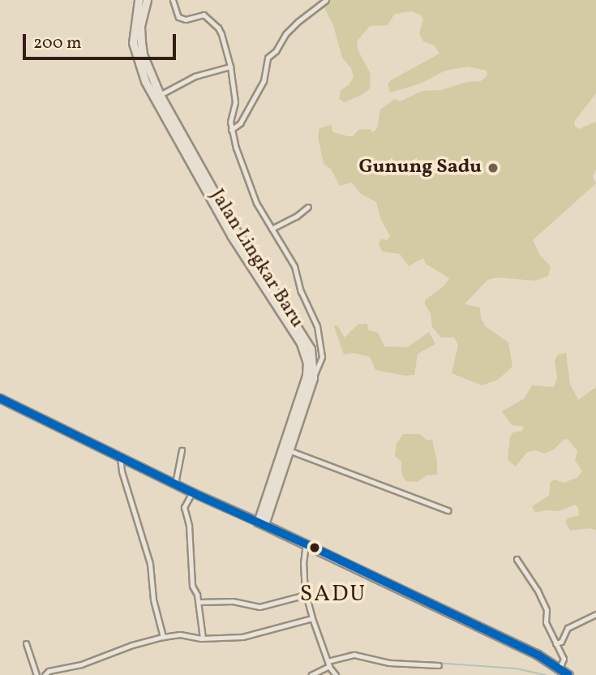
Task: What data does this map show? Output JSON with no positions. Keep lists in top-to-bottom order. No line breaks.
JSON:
{"streets":{"highway":["Jalan Lingkar Baru"]},"districts":["SADU"],"places":["Gunung Sadu"],"scale_bar":"200 m"}
